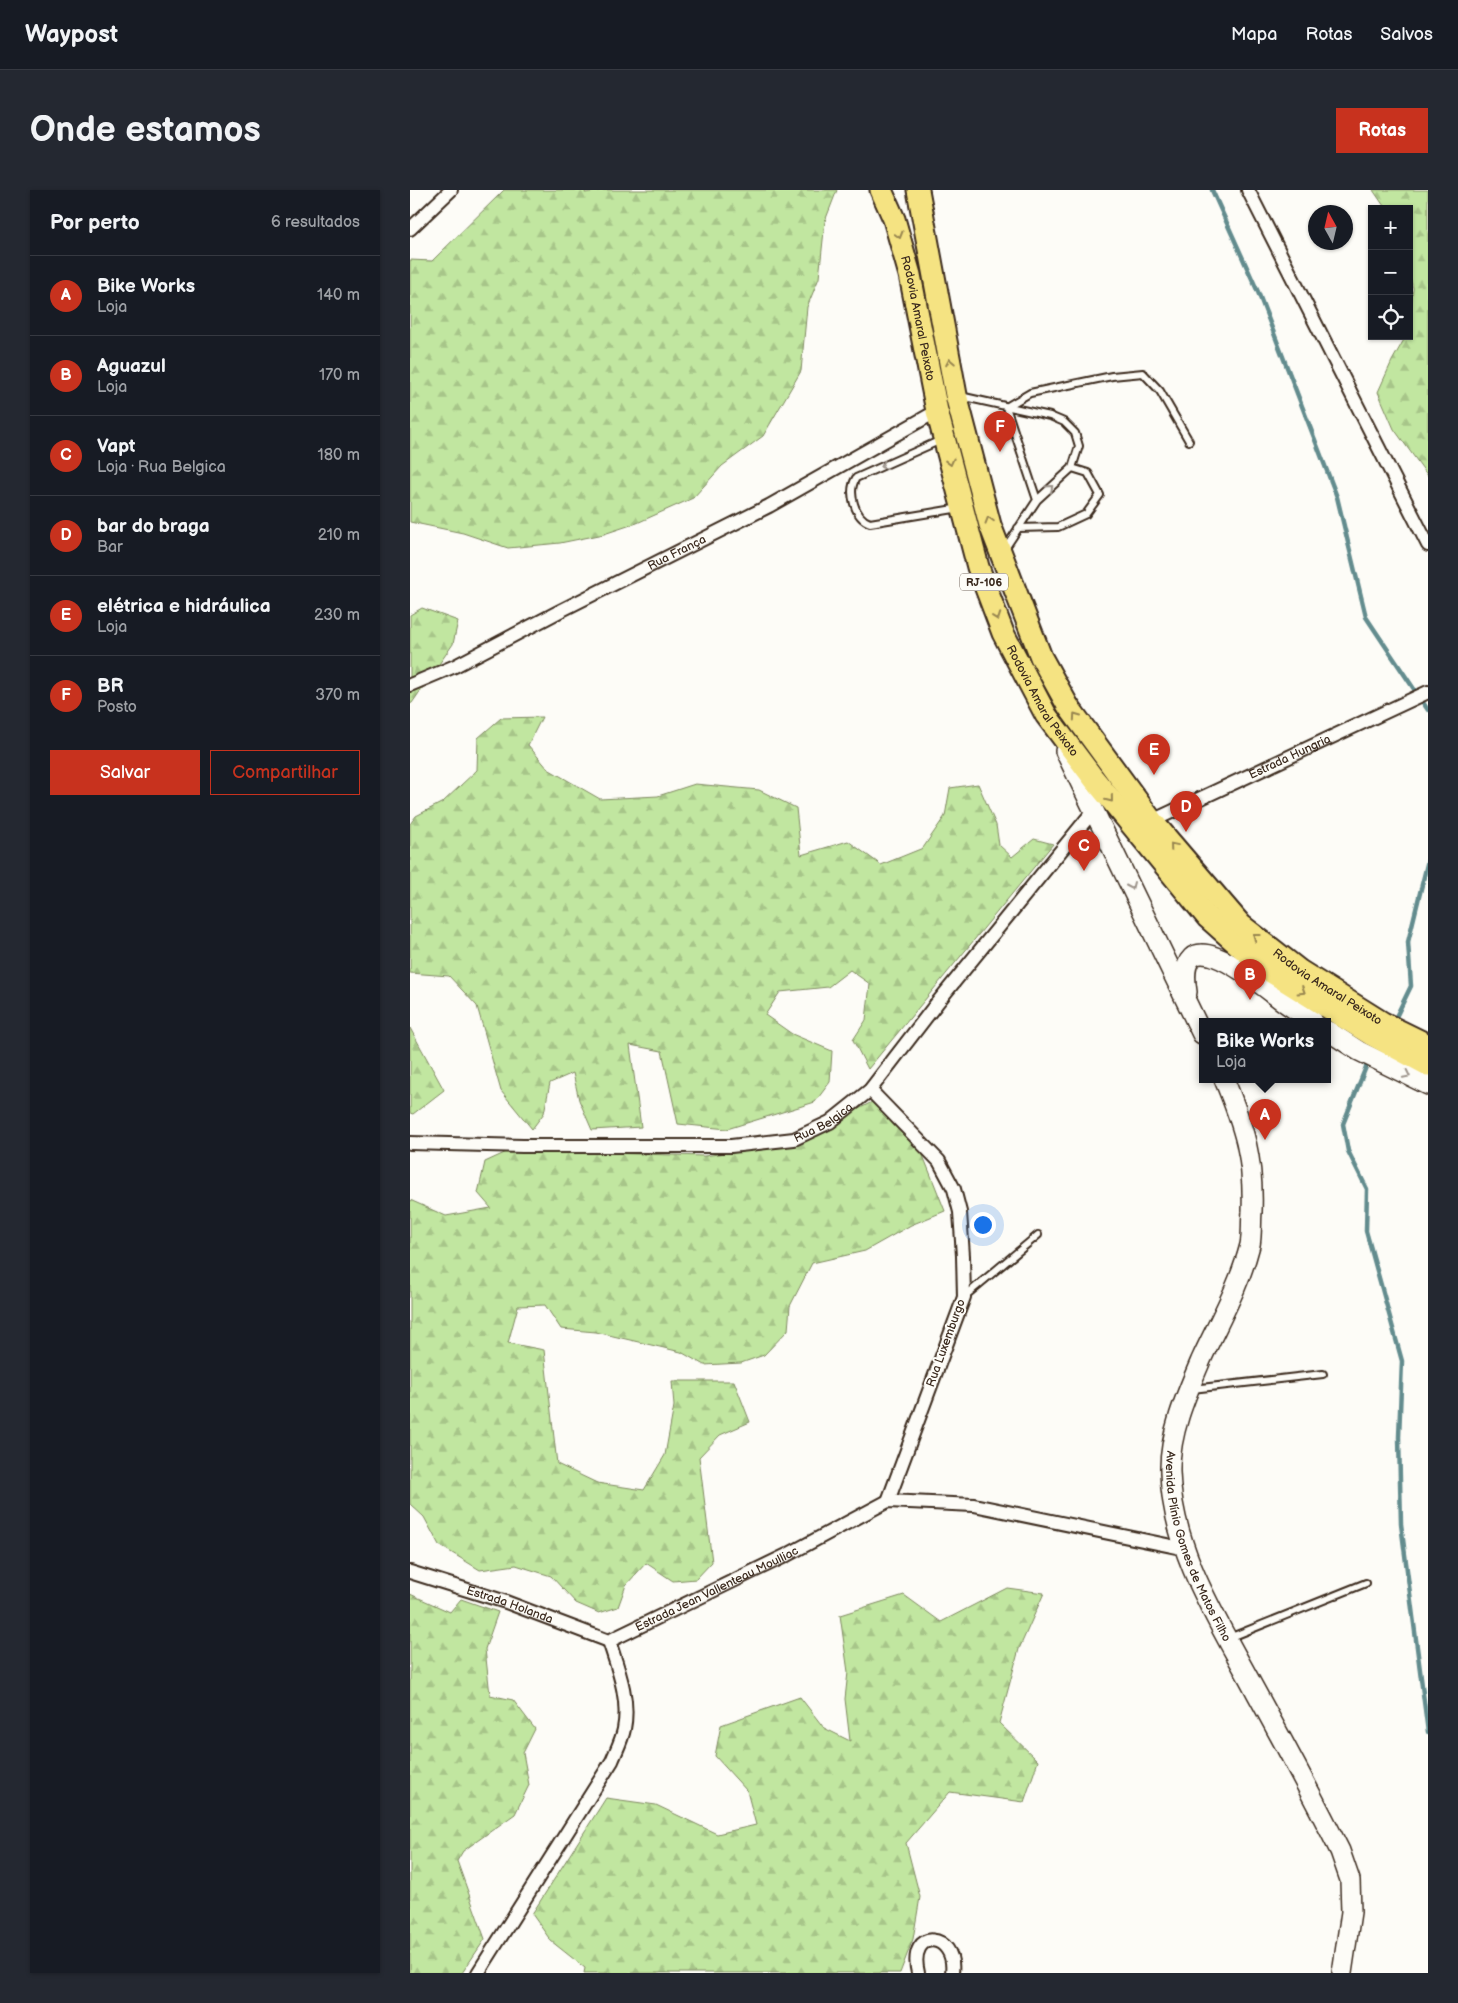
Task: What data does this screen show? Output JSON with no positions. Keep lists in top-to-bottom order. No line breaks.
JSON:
{"streets":{"highway":["Rodovia Amaral Peixoto","RJ-106"],"main road":["Avenida Plínio Gomes de Matos Filho"],"street":["Rua França","Estrada Hungria","Rua Belgica","Rua Luxemburgo","Estrada Jean Vallenteau Moulliac","Estrada Holanda"]},"crossings":[["Rodovia Amaral Peixoto","Rua França"],["Rodovia Amaral Peixoto","Estrada Hungria"],["Rua Belgica","Rua Luxemburgo"],["Rua Luxemburgo","Estrada Jean Vallenteau Moulliac"],["Estrada Jean Vallenteau Moulliac","Estrada Holanda"]],"north":"top","page":{"header":"Waypost","nav":["Mapa","Rotas","Salvos"],"buttons":["Rotas",["Salvar","Compartilhar"]],"title":"Onde estamos","heading":["Por perto","6 resultados"],"map_buttons":["+","−"],"list":[{"mark":"A","name":"Bike Works","note":"Loja","value":"140 m"},{"mark":"B","name":"Aguazul","note":"Loja","value":"170 m"},{"mark":"C","name":"Vapt","note":"Loja · Rua Belgica","value":"180 m"},{"mark":"D","name":"bar do braga","note":"Bar","value":"210 m"},{"mark":"E","name":"elétrica e hidráulica","note":"Loja","value":"230 m"},{"mark":"F","name":"BR","note":"Posto","value":"370 m"}],"pins":["F","E","D","C","B","A"],"popup":["Bike Works","Loja"]}}
